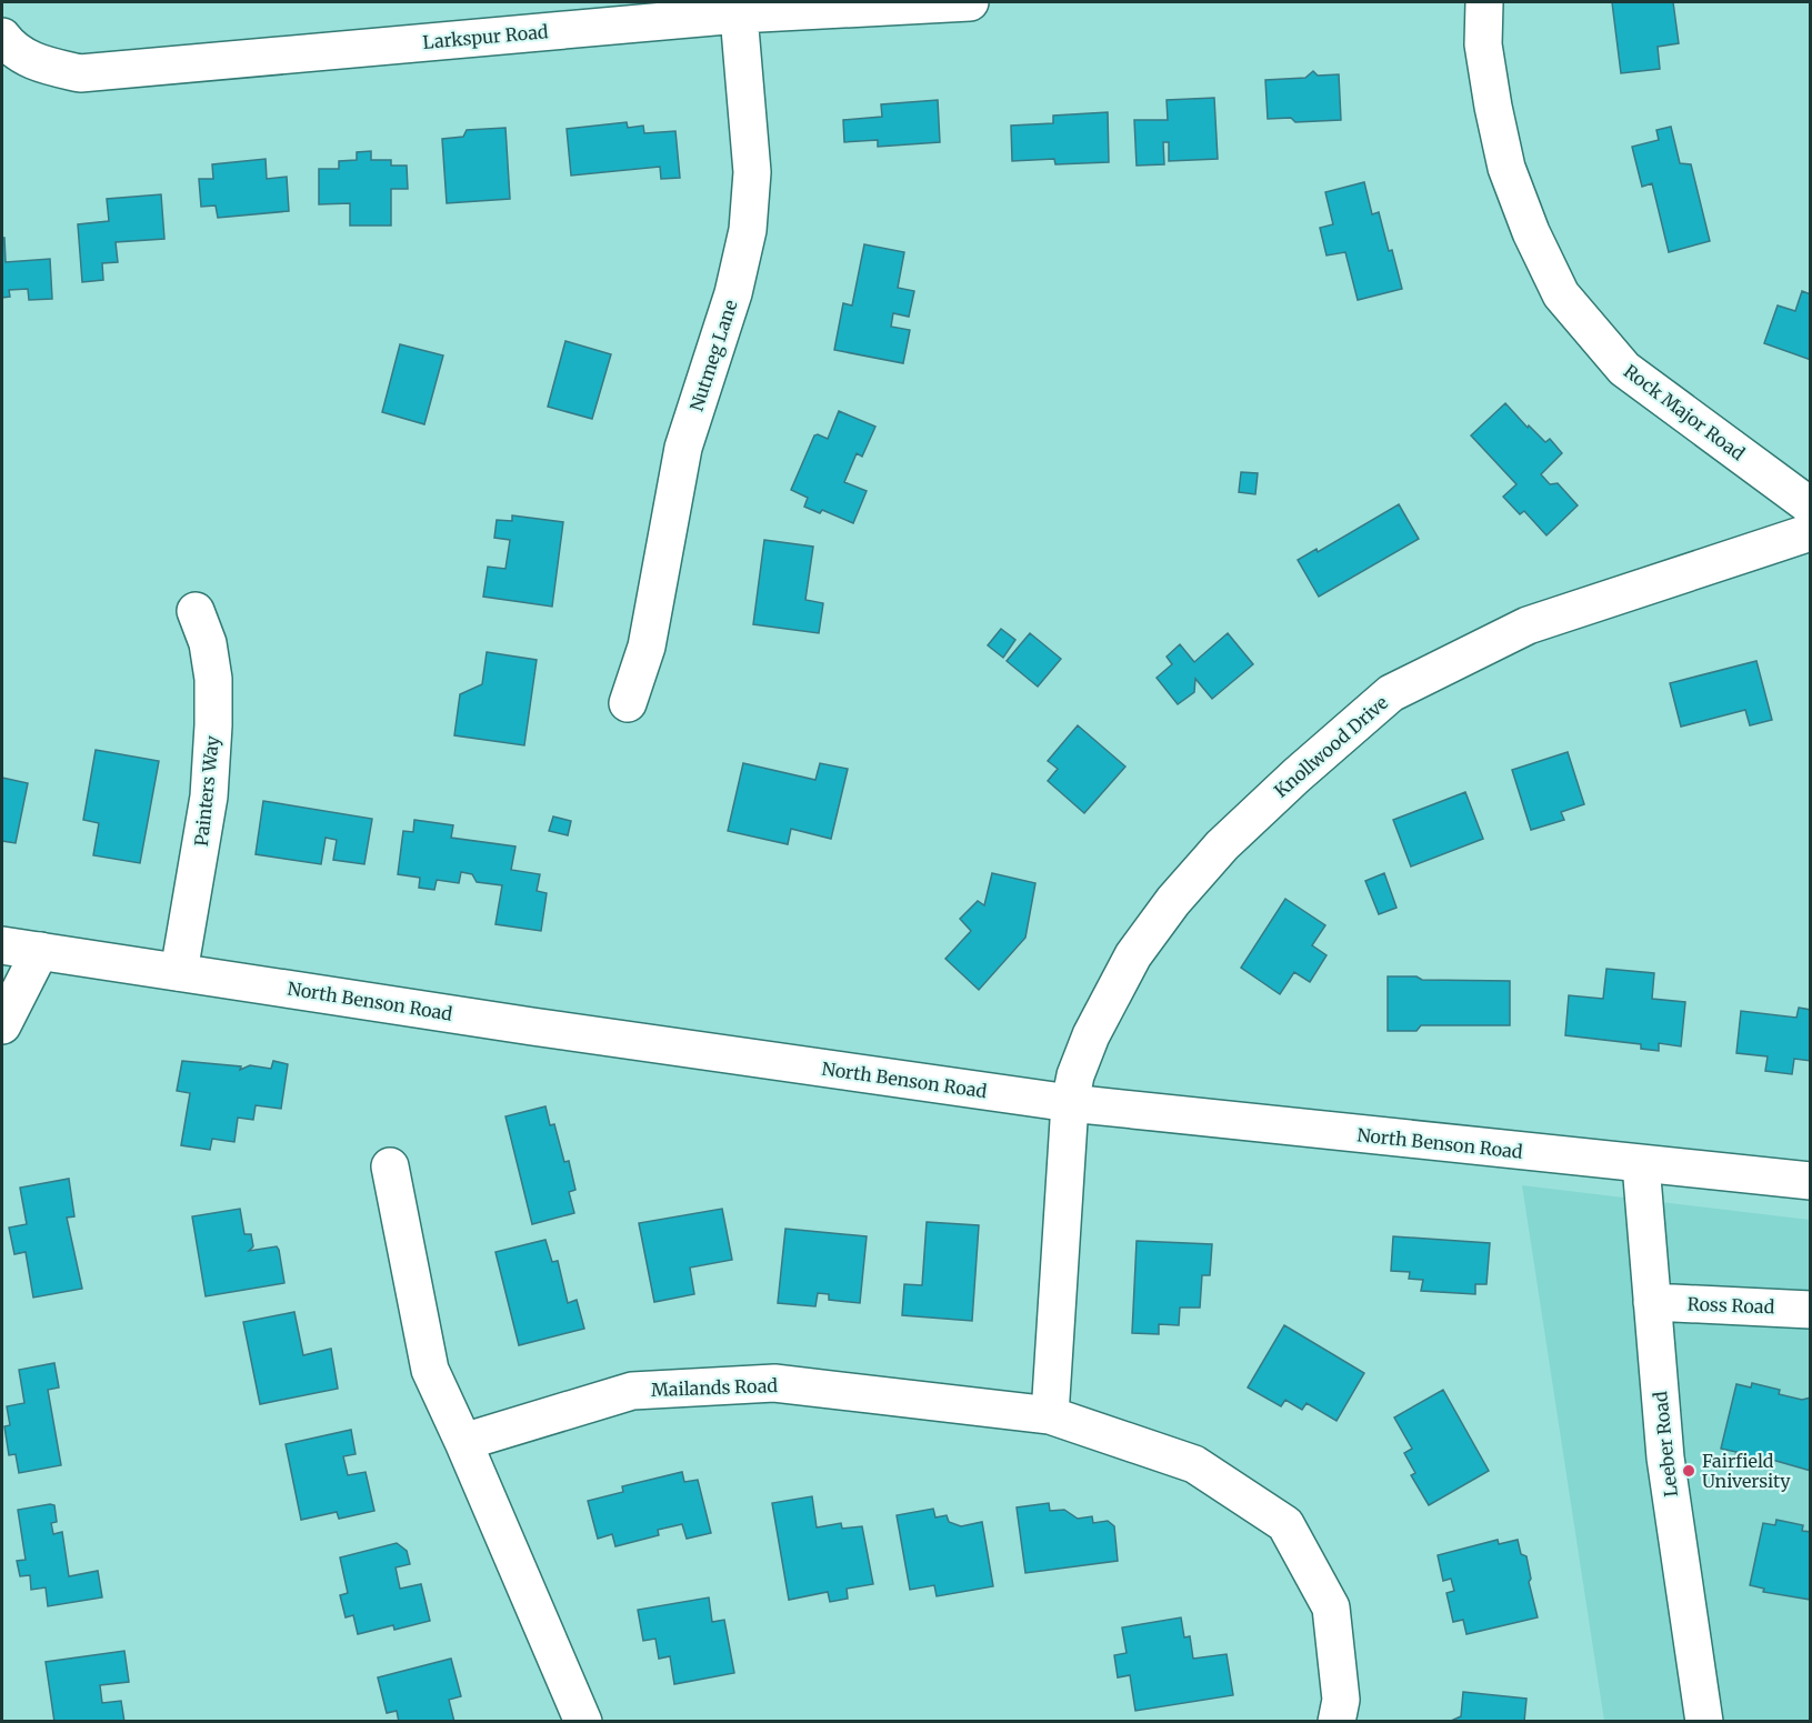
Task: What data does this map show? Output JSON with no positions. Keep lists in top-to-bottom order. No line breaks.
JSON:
{"streets":{"street":["Larkspur Road","Nutmeg Lane","Rock Major Road","Knollwood Drive","Painters Way","North Benson Road","Ross Road","Mailands Road","Leeber Road"]},"crossings":[["Larkspur Road","Nutmeg Lane"],["Knollwood Drive","North Benson Road"],["Painters Way","North Benson Road"],["North Benson Road","Leeber Road"],["Ross Road","Leeber Road"]],"places":["Fairfield University"]}
